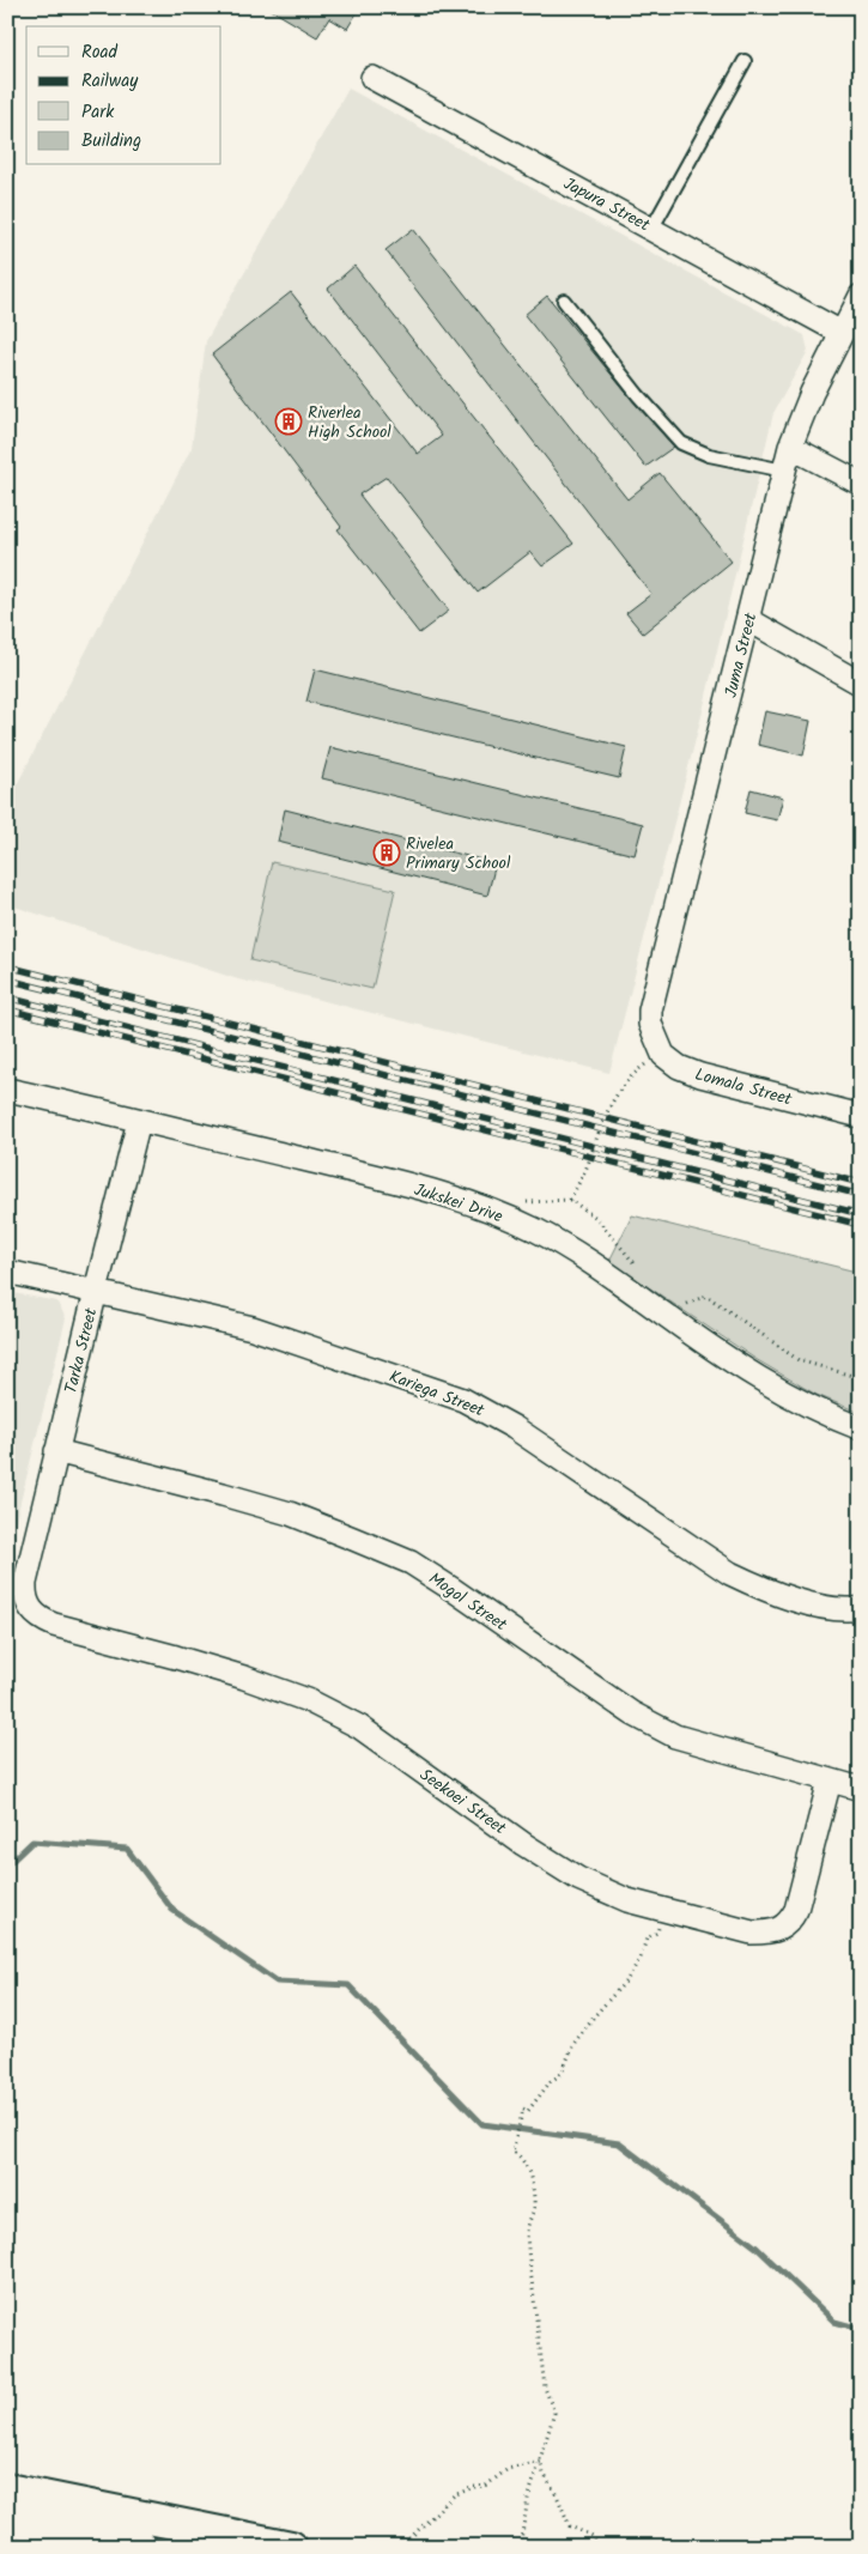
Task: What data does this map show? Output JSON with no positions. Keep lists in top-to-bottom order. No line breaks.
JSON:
{"streets":{"street":["Japura Street","Juma Street","Lomala Street","Jukskei Drive","Tarka Street","Kariega Street","Mogol Street","Seekoei Street"]},"crossings":[["Japura Street","Juma Street"],["Juma Street","Lomala Street"],["Jukskei Drive","Tarka Street"],["Tarka Street","Kariega Street"],["Tarka Street","Mogol Street"],["Tarka Street","Seekoei Street"],["Mogol Street","Seekoei Street"]],"places":{"building":["Riverlea High School","Rivelea Primary School"]},"legend":["Road","Railway","Park","Building"]}
